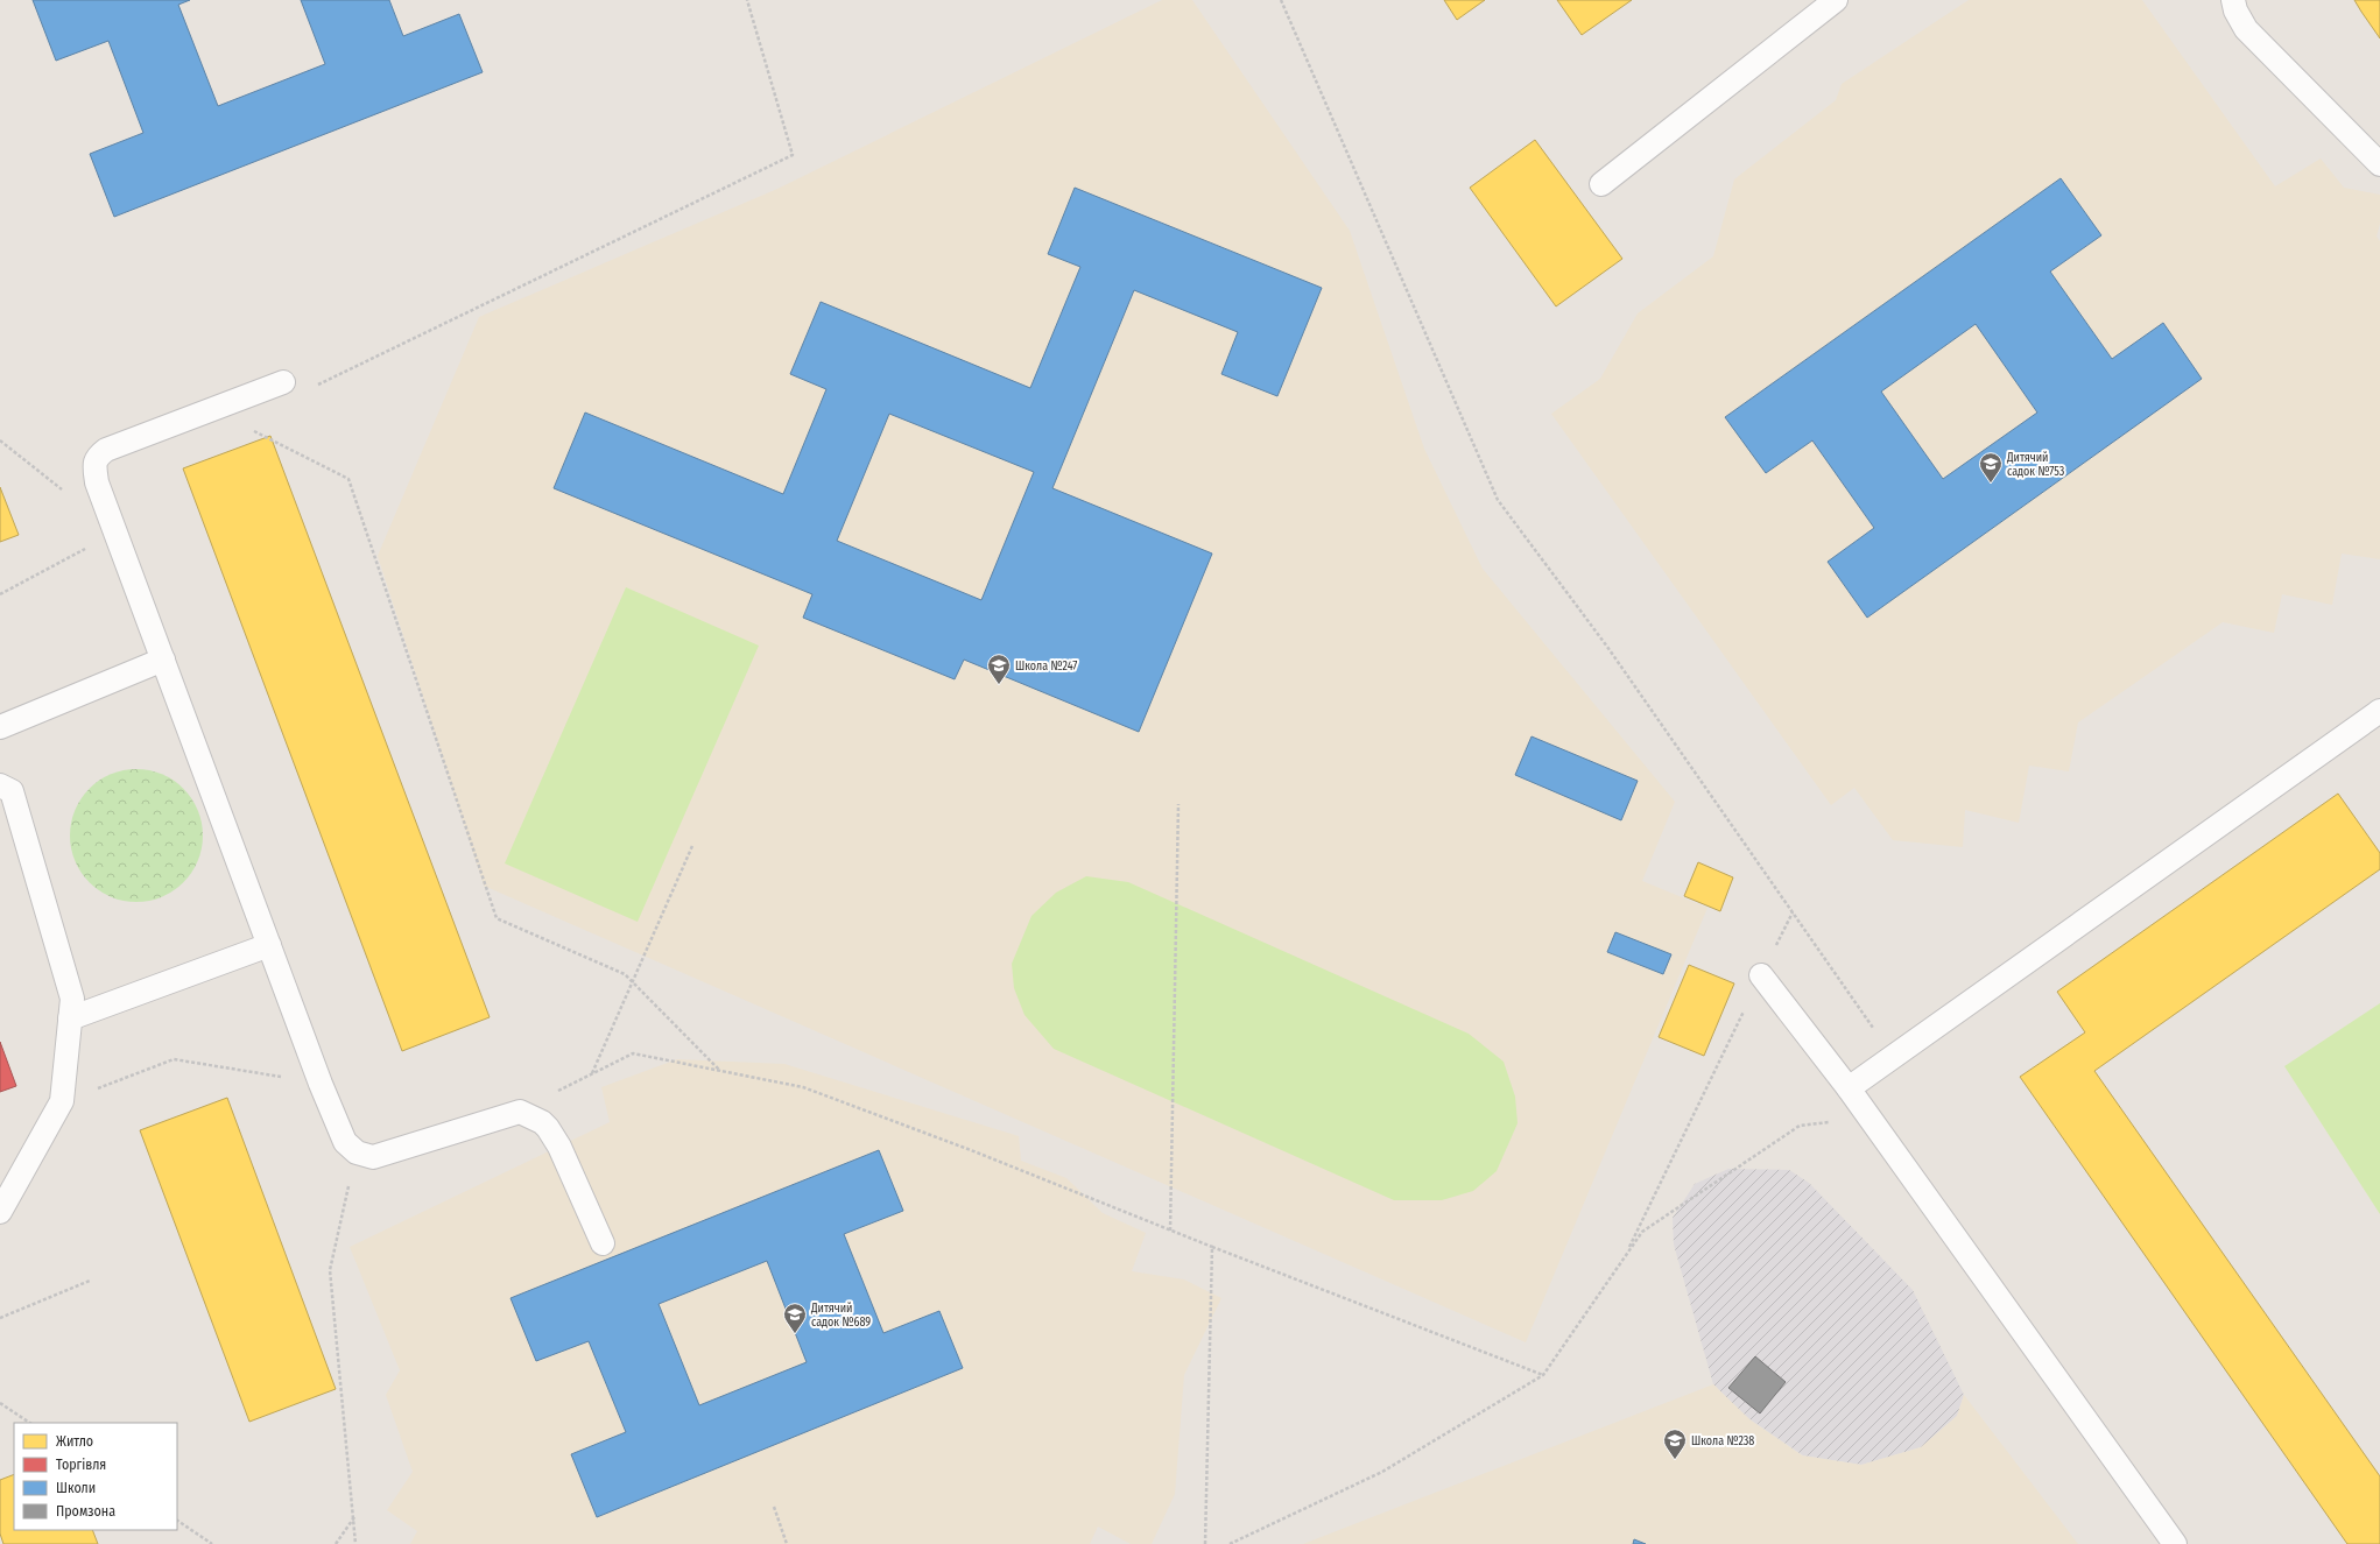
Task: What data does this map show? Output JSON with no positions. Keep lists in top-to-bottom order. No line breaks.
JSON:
{"places":{"school or university":["Дитячий садок №753","Школа №247","Дитячий садок №689","Школа №238"]},"legend":["Житло","Торгівля","Школи","Промзона"]}
